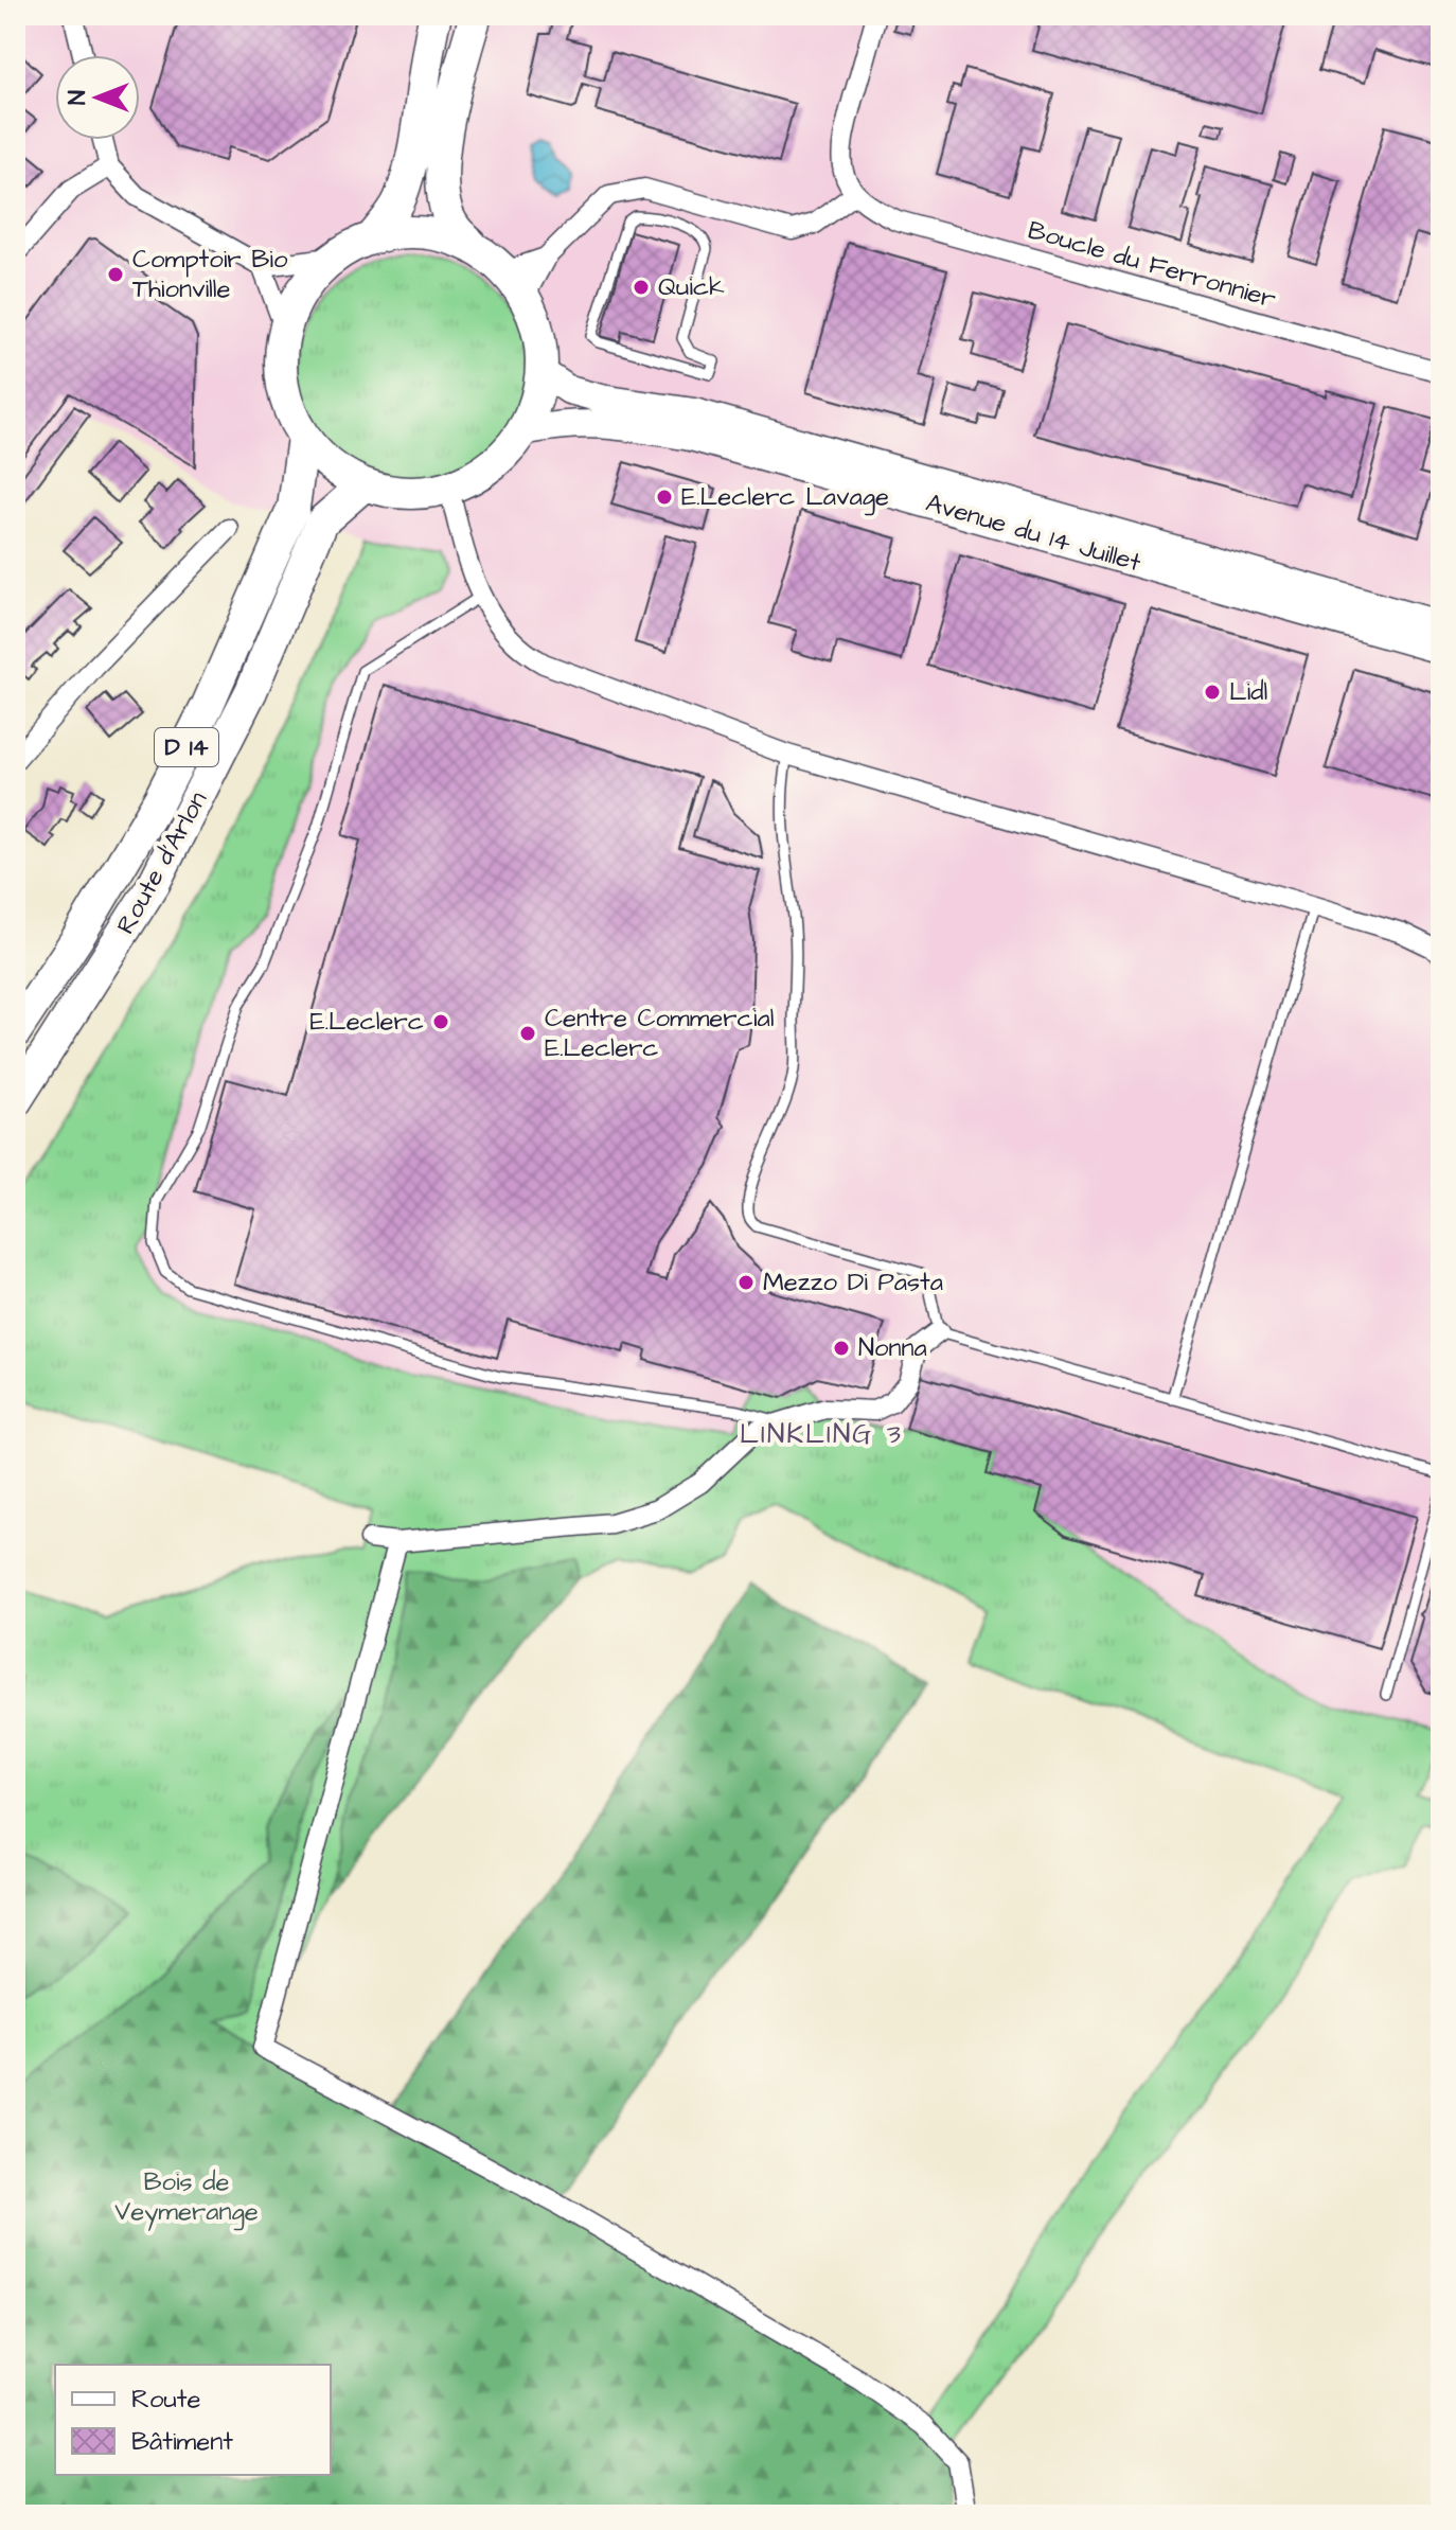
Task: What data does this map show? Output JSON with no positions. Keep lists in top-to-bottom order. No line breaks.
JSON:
{"streets":{"main road":["Avenue du 14 Juillet","D 14","Route d'Arlon"],"street":["Boucle du Ferronnier"]},"crossings":[["Avenue du 14 Juillet","Route d'Arlon"]],"districts":["LINKLING 3"],"parks":["Bois de Veymerange"],"places":["Comptoir Bio Thionville","Quick","E.Leclerc Lavage","Lidl","E.Leclerc","Centre Commercial E.Leclerc","Mezzo Di Pasta","Nonna"],"legend":["Route","Bâtiment"],"north":"left"}
